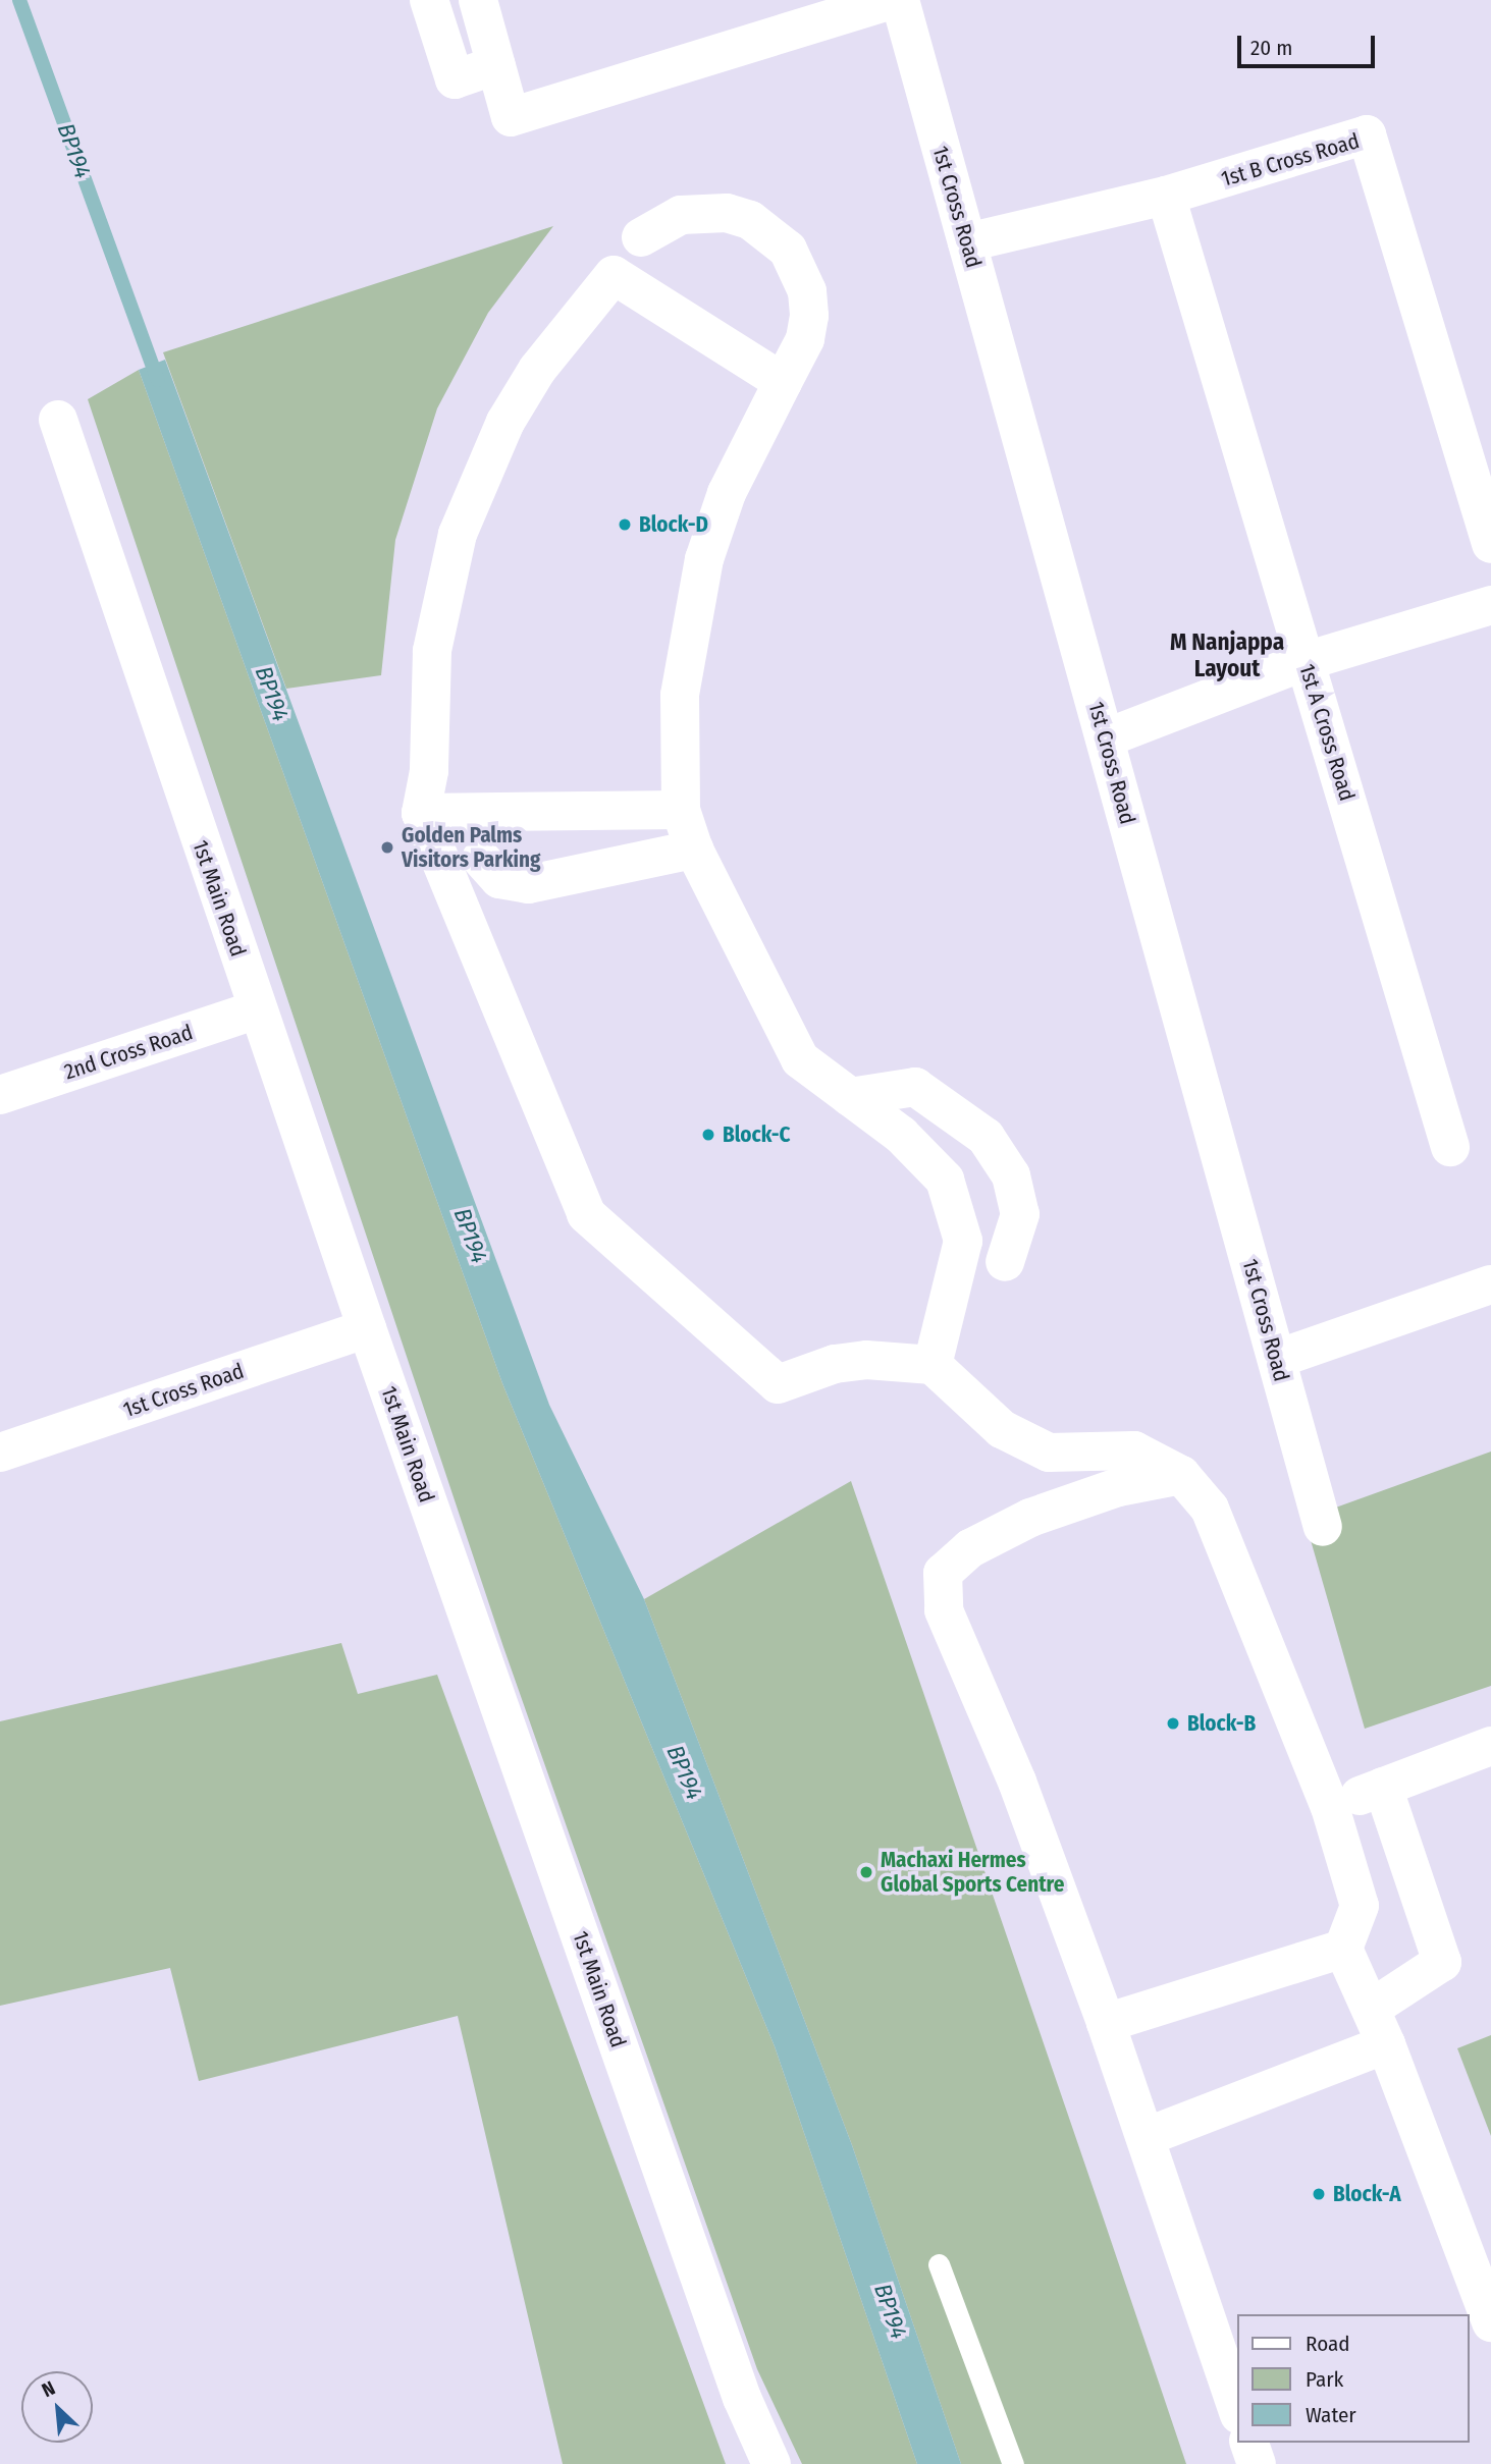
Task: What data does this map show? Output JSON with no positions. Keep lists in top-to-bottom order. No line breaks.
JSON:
{"streets":{"street":["1st B Cross Road","1st Cross Road","1st A Cross Road","1st Main Road","2nd Cross Road"]},"crossings":[["1st B Cross Road","1st Cross Road"],["1st B Cross Road","1st A Cross Road"],["1st Cross Road","1st Main Road"],["1st Main Road","2nd Cross Road"]],"districts":["M Nanjappa Layout"],"water":["BP194"],"places":["Block-D","Golden Palms Visitors Parking","Block-C","Block-B","Machaxi Hermes Global Sports Centre","Block-A"],"legend":["Road","Park","Water"],"scale_bar":"20 m","north":"top left"}
